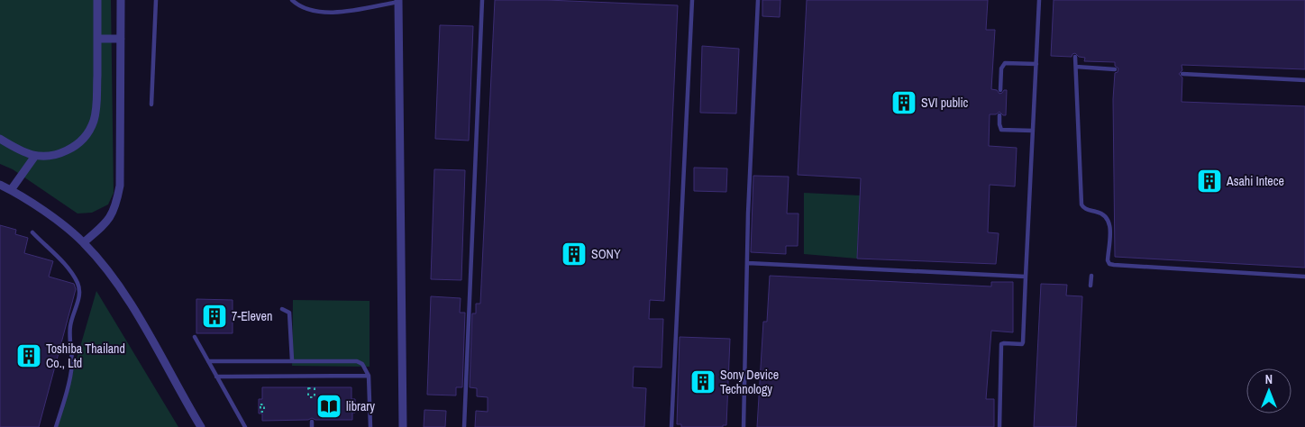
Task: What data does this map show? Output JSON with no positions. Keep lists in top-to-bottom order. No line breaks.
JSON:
{"places":{"building":["SVI public","Asahi Intece","SONY","7-Eleven","Toshiba Thailand Co., Ltd","Sony Device Technology"],"library":["library"]},"north":"top"}
